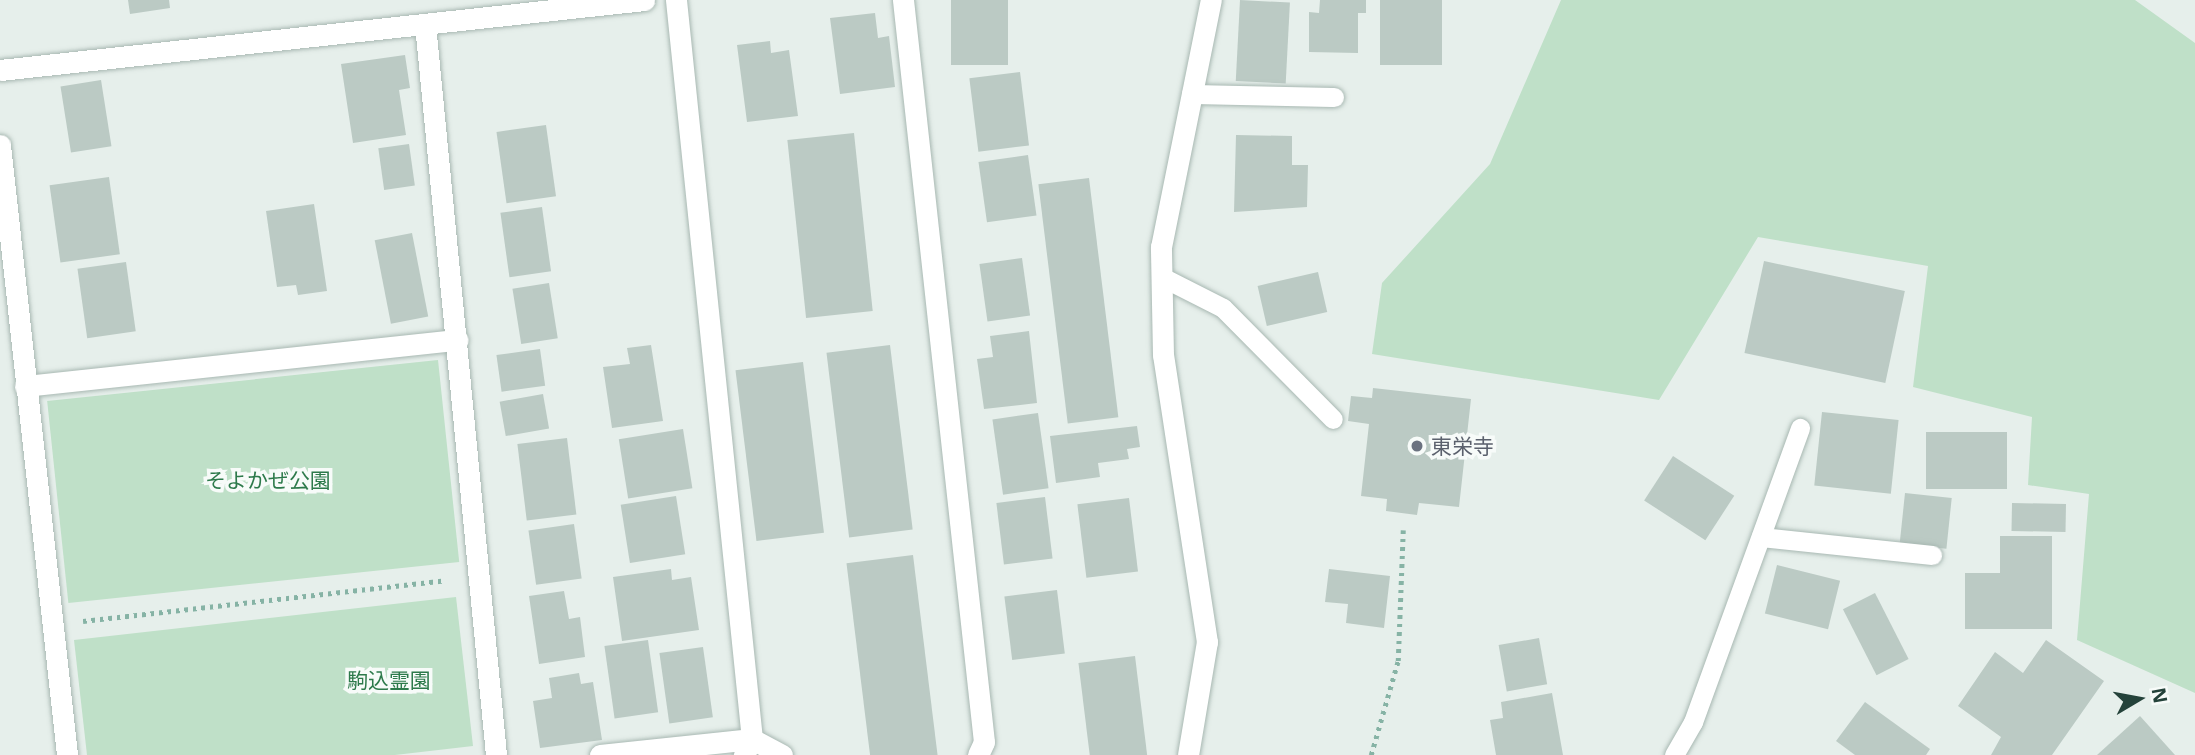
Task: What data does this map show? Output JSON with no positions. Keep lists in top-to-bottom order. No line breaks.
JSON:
{"parks":["そよかぜ公園","駒込霊園"],"places":["東栄寺"],"north":"right"}
